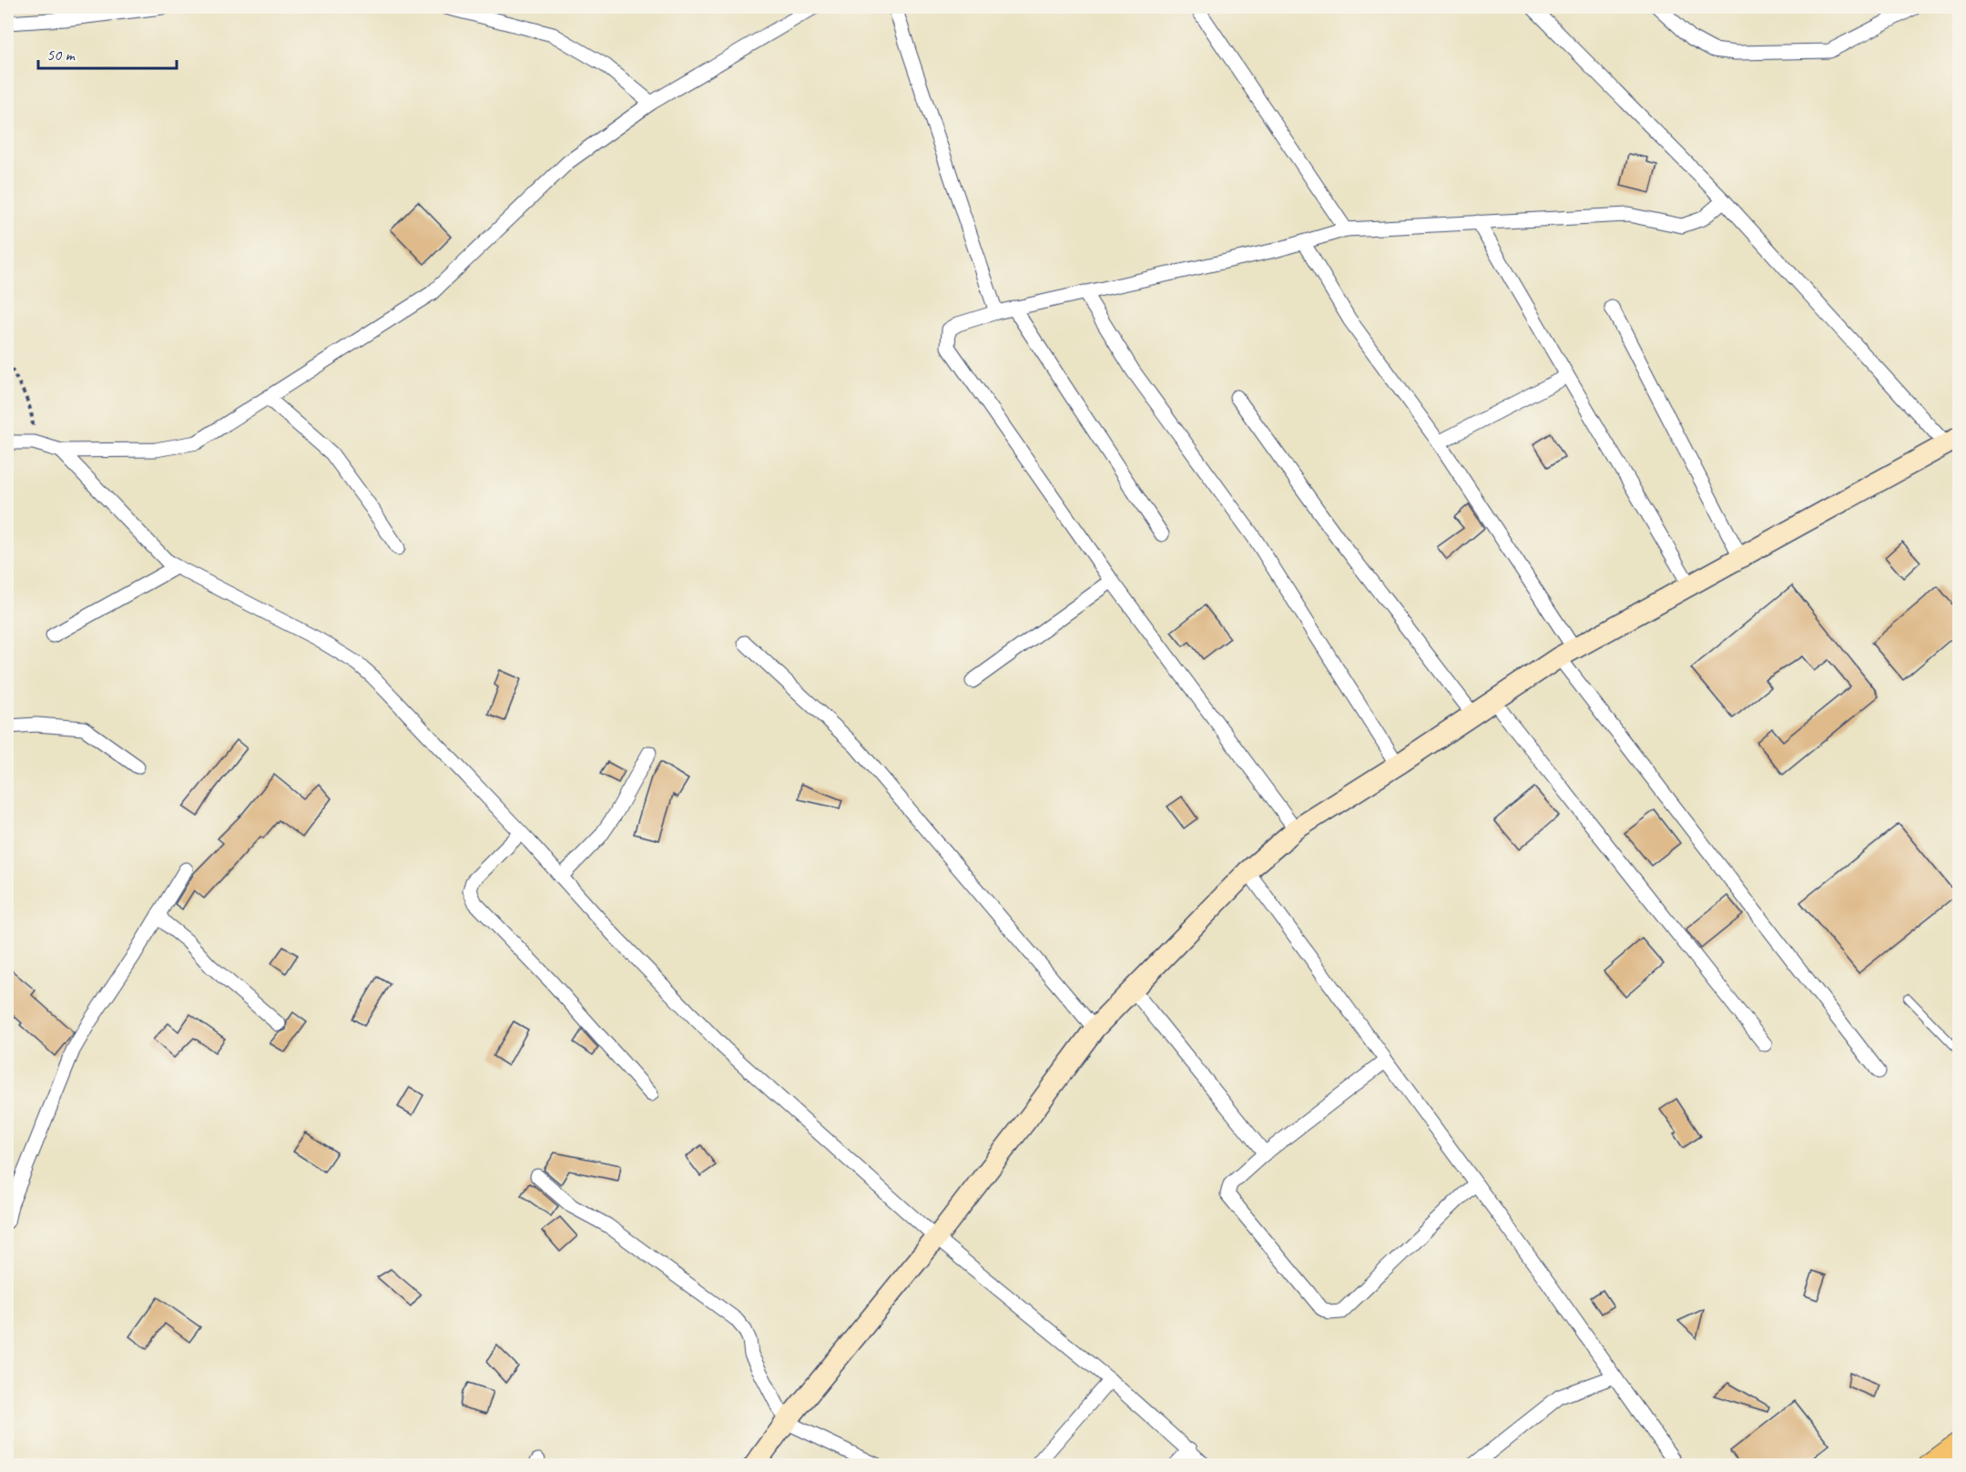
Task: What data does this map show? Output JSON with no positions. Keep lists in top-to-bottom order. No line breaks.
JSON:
{"scale_bar":"50 m"}
